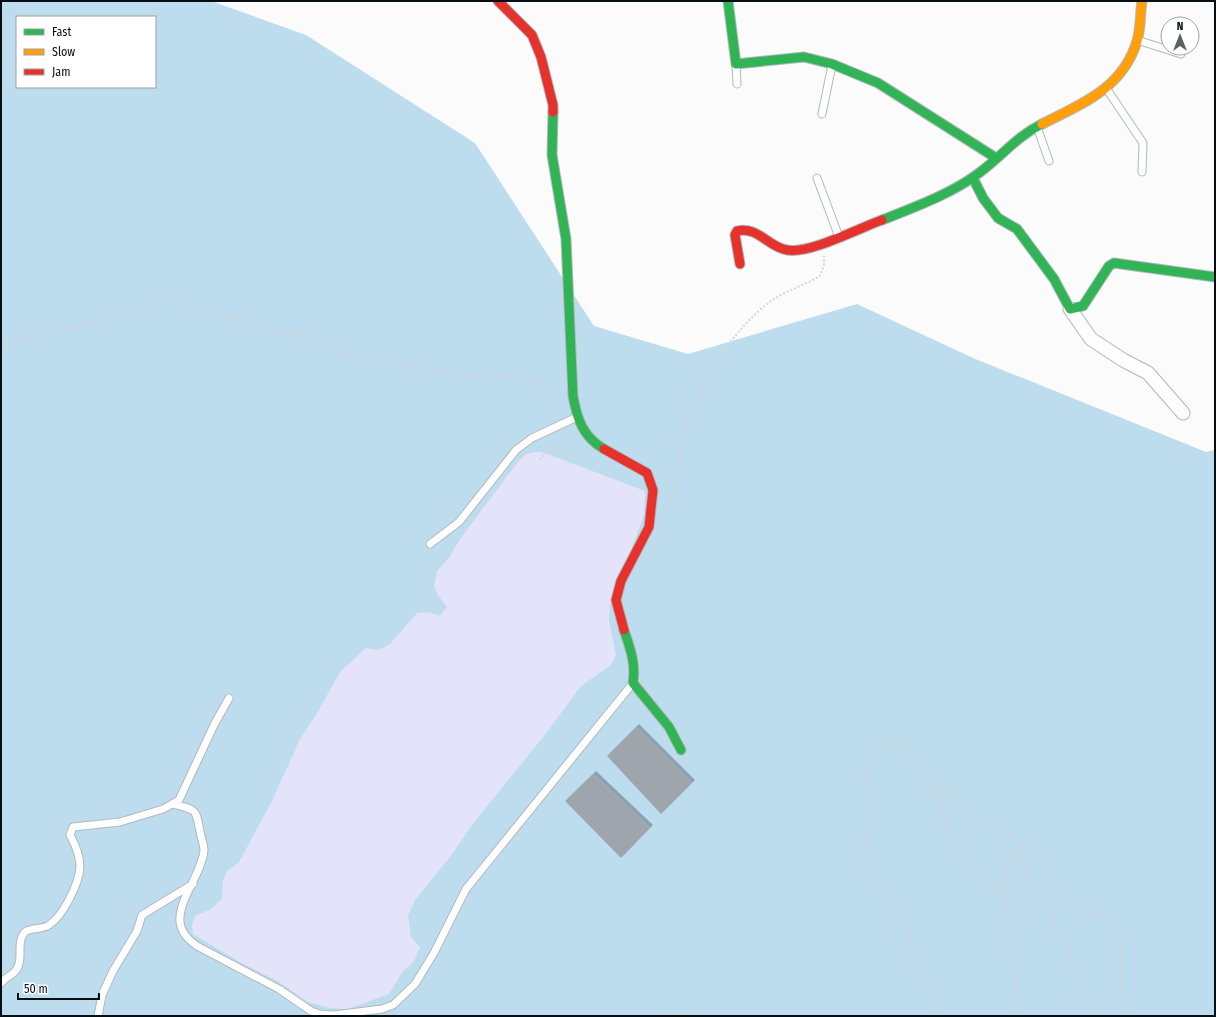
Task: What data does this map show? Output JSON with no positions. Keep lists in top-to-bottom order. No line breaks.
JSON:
{"legend":["Fast","Slow","Jam"],"scale_bar":"50 m","north":"top"}
